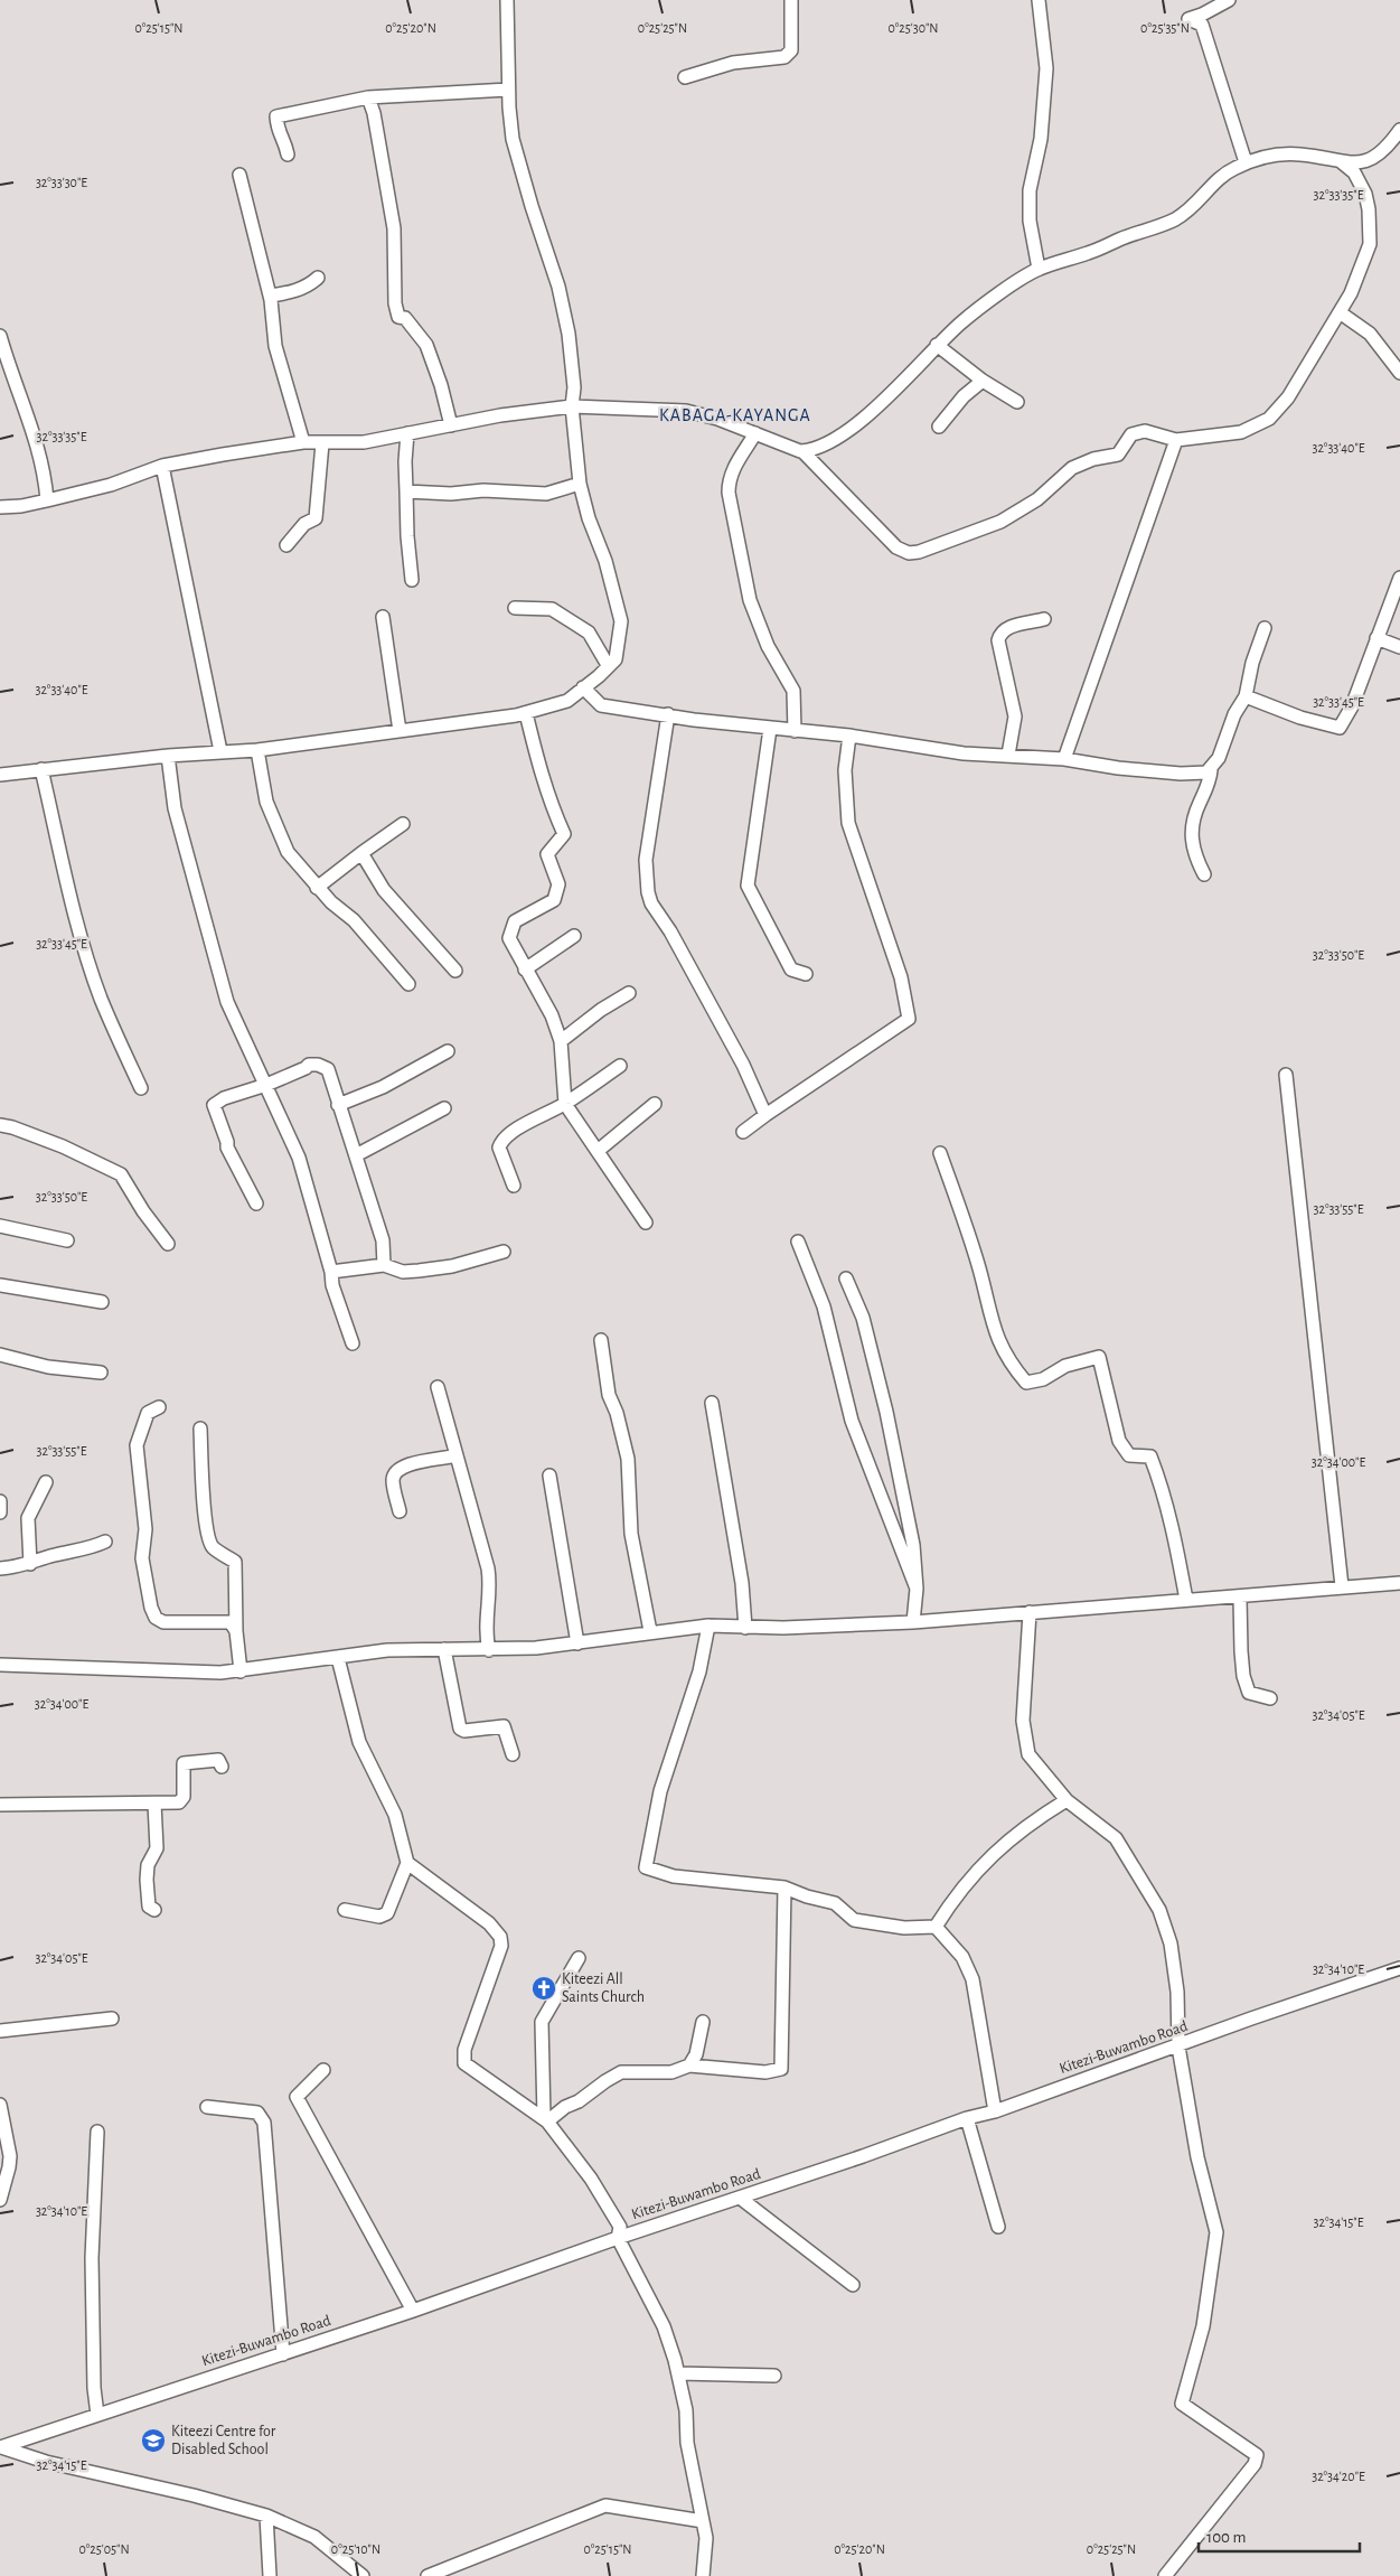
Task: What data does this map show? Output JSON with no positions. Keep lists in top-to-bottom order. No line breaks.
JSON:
{"streets":{"street":["Kitezi-Buwambo Road"]},"districts":["KABAGA-KAYANGA"],"places":{"church":["Kiteezi All Saints Church"],"school or university":["Kiteezi Centre for Disabled School"]},"scale_bar":"100 m","coordinates":["0°25'35\"N","0°25'15\"N","0°25'20\"N","0°25'25\"N","0°25'30\"N","32°33'30\"E","32°33'35\"E","32°33'40\"E","32°33'45\"E","32°33'50\"E","32°33'55\"E","32°34'00\"E","32°34'05\"E","32°34'10\"E","32°34'15\"E","32°34'20\"E","0°25'05\"N","0°25'10\"N"]}
